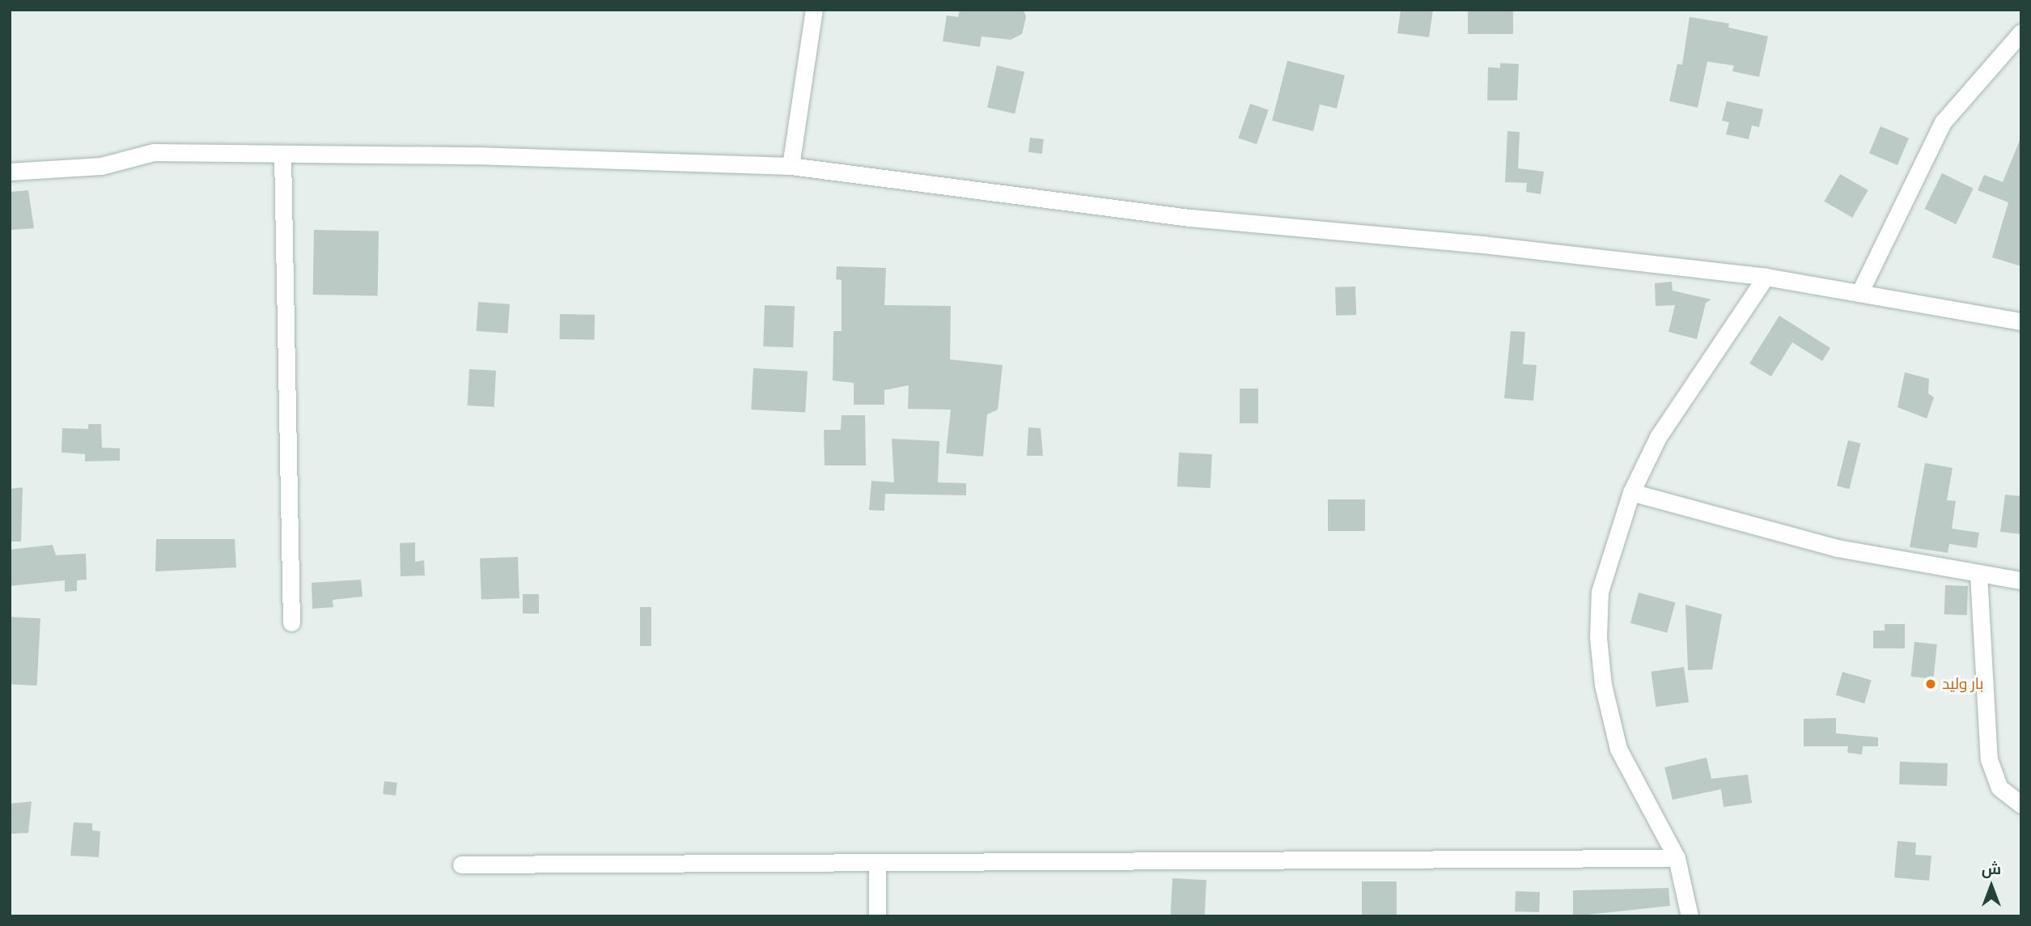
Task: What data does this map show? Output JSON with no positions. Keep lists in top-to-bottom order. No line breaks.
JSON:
{"places":["بار وليد"],"north":"top"}
